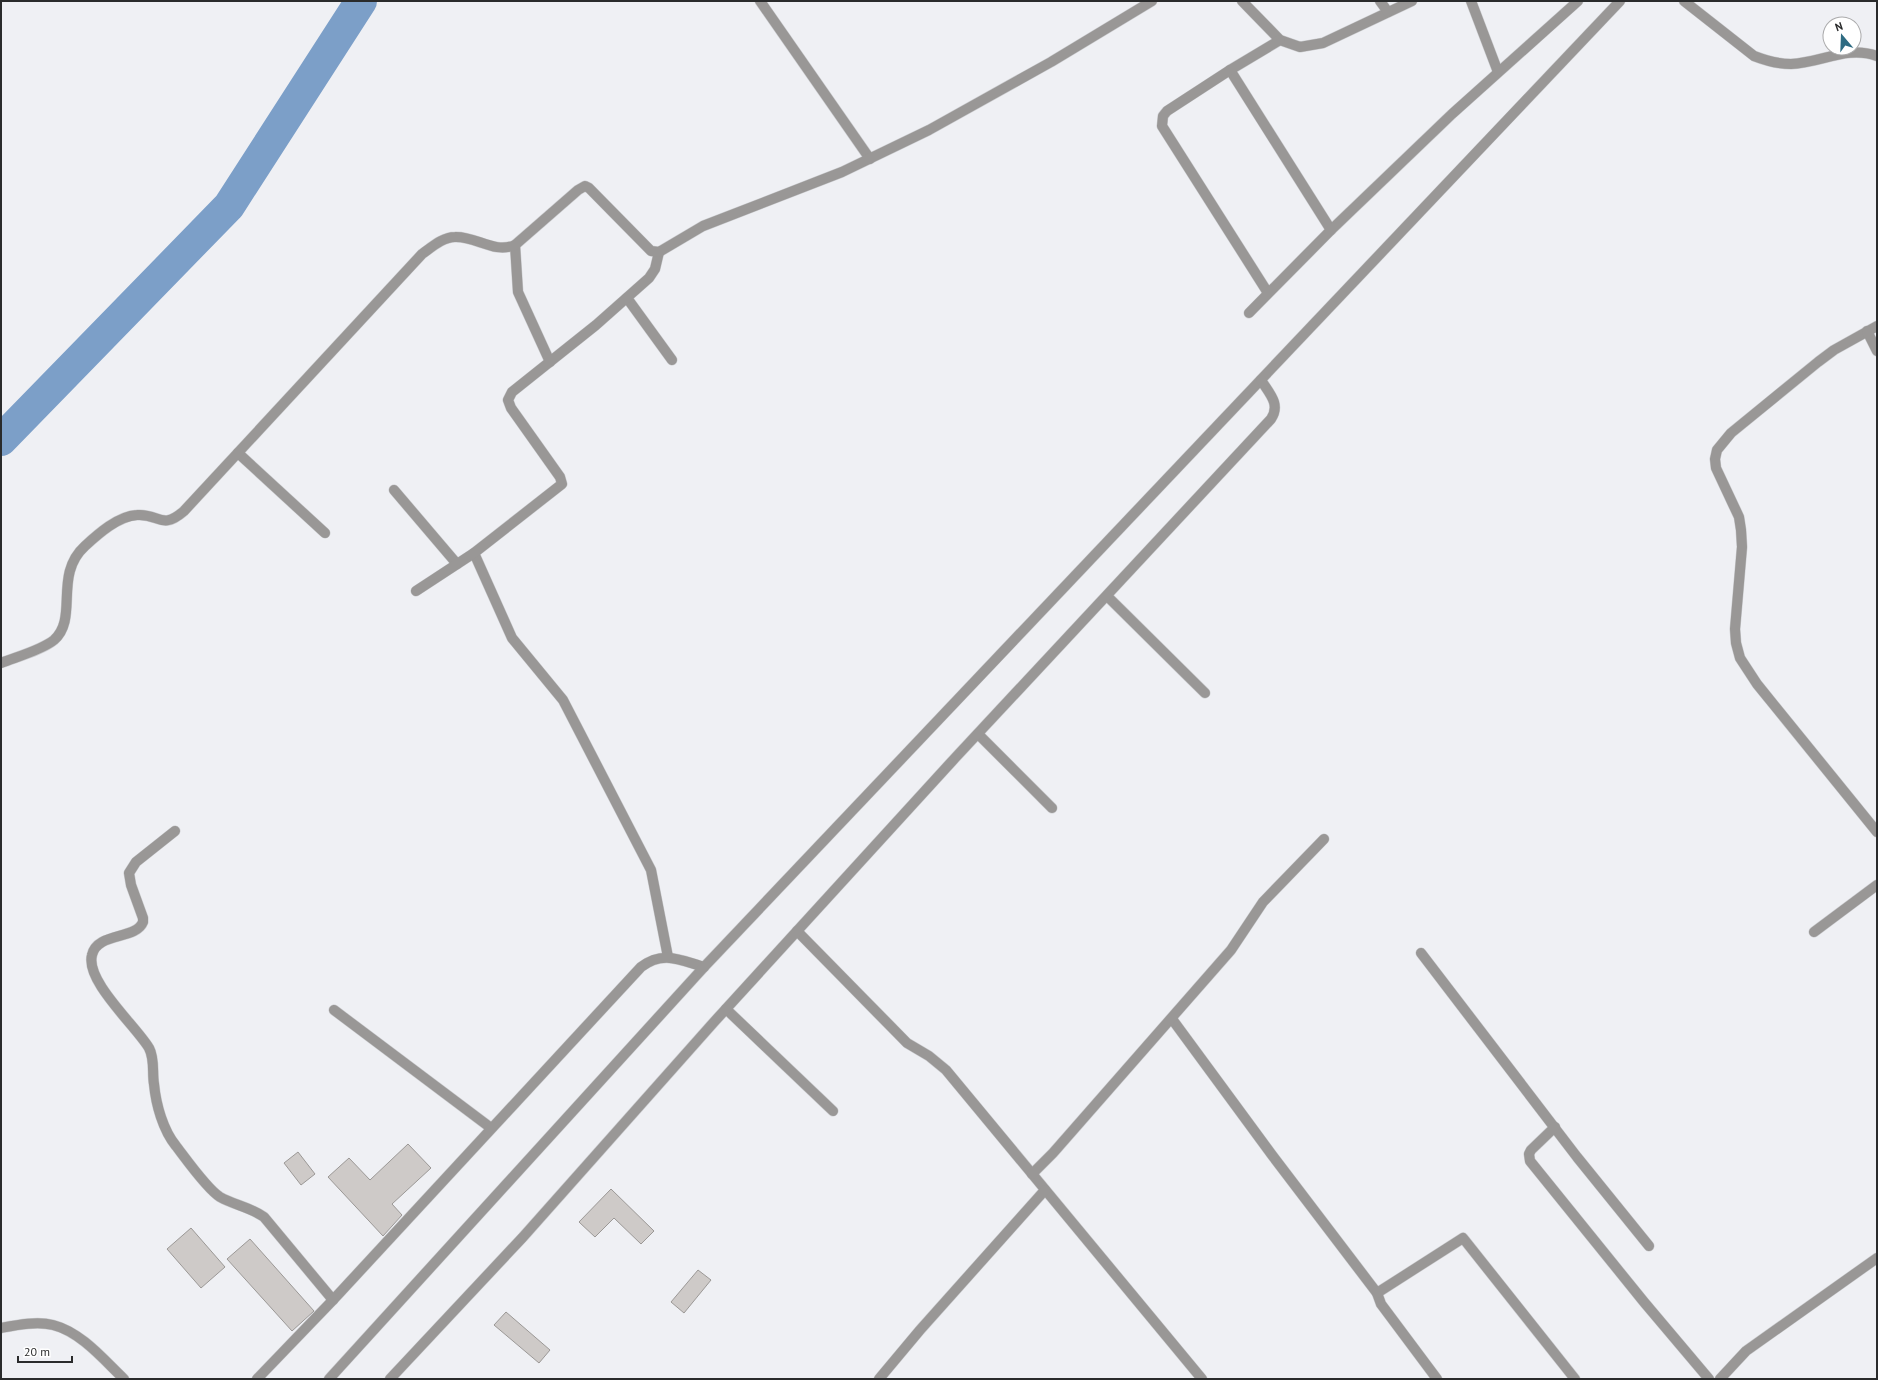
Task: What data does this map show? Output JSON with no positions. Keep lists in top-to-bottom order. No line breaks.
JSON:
{"scale_bar":"20 m","north":"top"}
